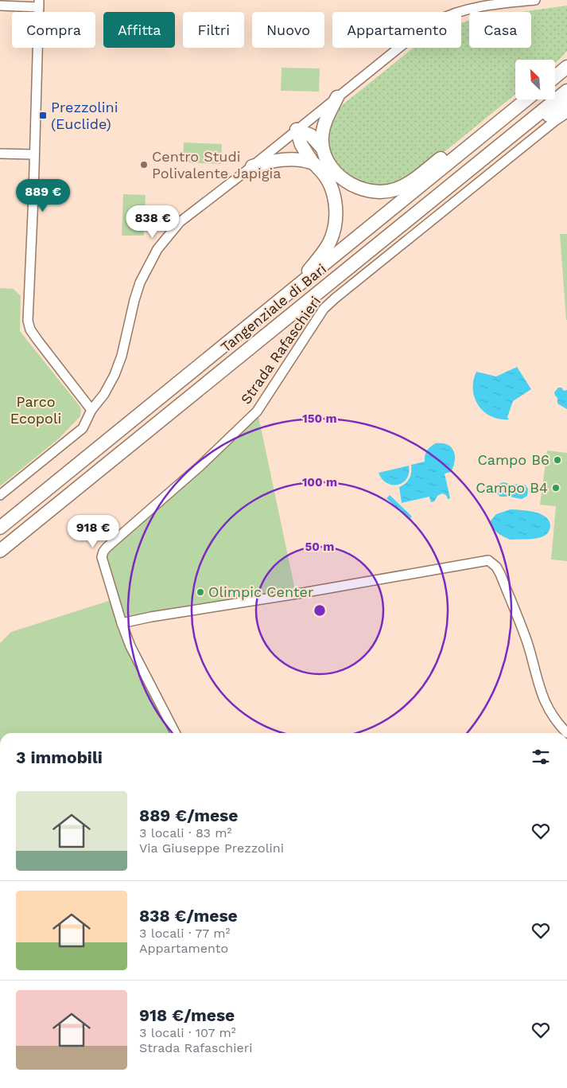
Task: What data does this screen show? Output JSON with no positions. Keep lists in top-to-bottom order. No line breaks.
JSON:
{"streets":{"highway":["Tangenziale di Bari"],"street":["Strada Rafaschieri"]},"parks":["Parco Ecopoli"],"places":{"transit":["Prezzolini (Euclide)"],"other":["Centro Studi Polivalente Japigia","Campo B6","Campo B4","Olimpic Center"]},"north":"top left","page":{"chip":["Compra","Affitta","Filtri","Nuovo","Appartamento","Casa"],"price":["889 €","838 €","918 €"],"heading":"3 immobili","list":[{"name":"889 €/mese","note":"3 locali · 83 m² · Via Giuseppe Prezzolini"},{"name":"838 €/mese","note":"3 locali · 77 m² · Appartamento"},{"name":"918 €/mese","note":"3 locali · 107 m² · Strada Rafaschieri"}]},"rings":["150 m","100 m","50 m"]}
